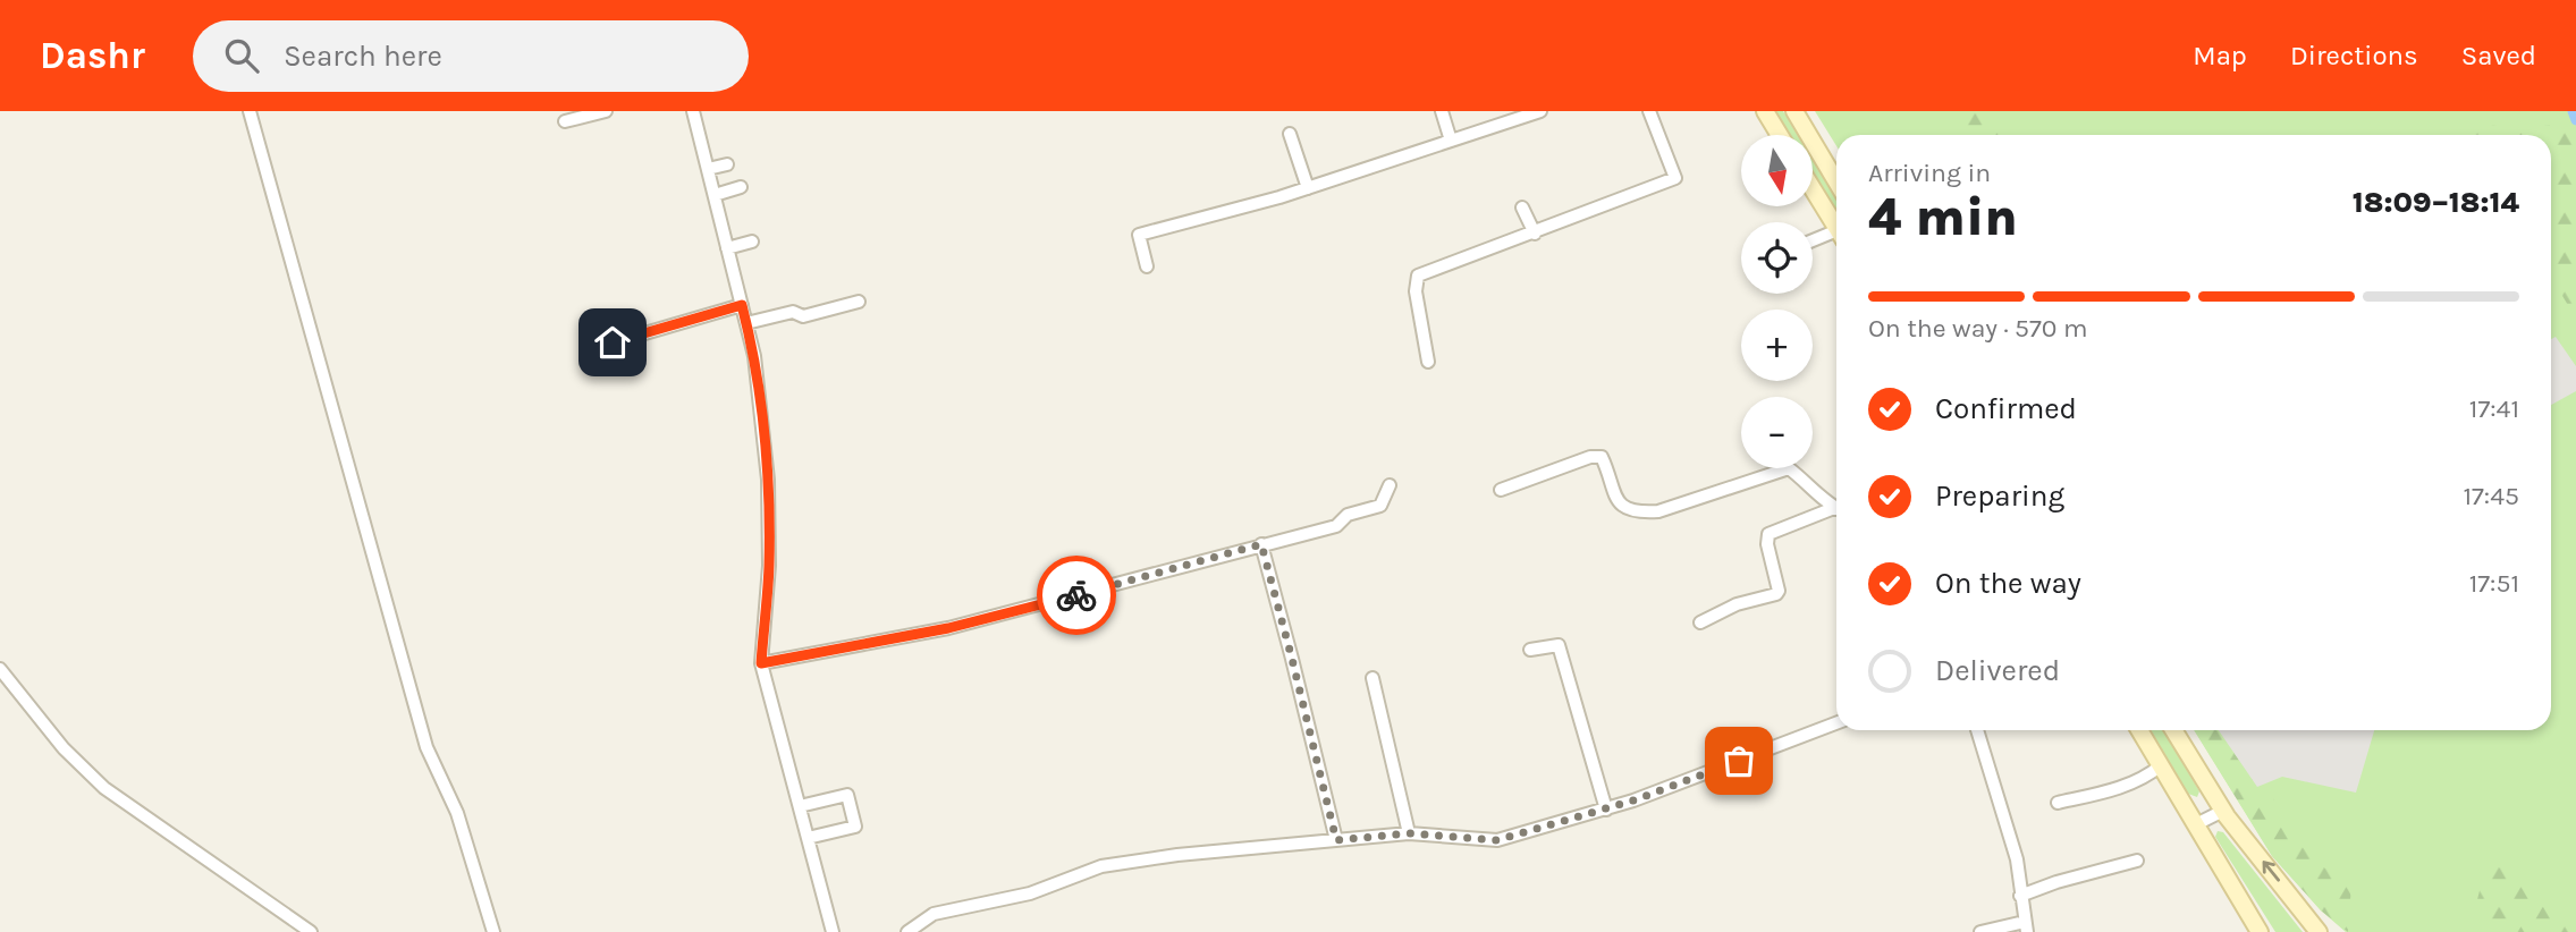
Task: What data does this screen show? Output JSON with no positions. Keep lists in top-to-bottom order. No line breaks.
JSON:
{"north":"bottom","page":{"header":"Dashr","search":"Search here","nav":["Map","Directions","Saved"],"map_buttons":["+","−"],"heading":["4 min","Arriving in","18:09–18:14"],"bar":"On the way · 570 m","list":[["Confirmed","17:41"],["Preparing","17:45"],["On the way","17:51"],"Delivered"]}}
